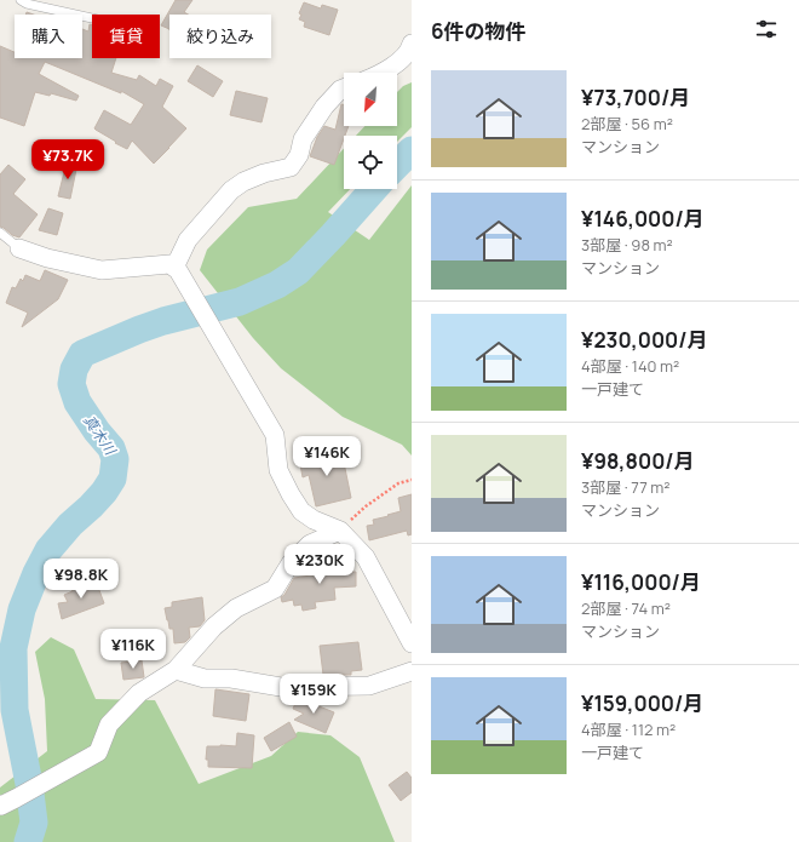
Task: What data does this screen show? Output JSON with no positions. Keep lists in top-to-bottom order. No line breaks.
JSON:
{"water":["真木川"],"north":"bottom left","page":{"heading":"6件の物件","chip":["購入","賃貸","絞り込み"],"list":[{"name":"¥73,700/月","note":"2部屋 · 56 m² · マンション"},{"name":"¥146,000/月","note":"3部屋 · 98 m² · マンション"},{"name":"¥230,000/月","note":"4部屋 · 140 m² · 一戸建て"},{"name":"¥98,800/月","note":"3部屋 · 77 m² · マンション"},{"name":"¥116,000/月","note":"2部屋 · 74 m² · マンション"},{"name":"¥159,000/月","note":"4部屋 · 112 m² · 一戸建て"}],"price":["¥73.7K","¥146K","¥230K","¥98.8K","¥116K","¥159K"]}}
